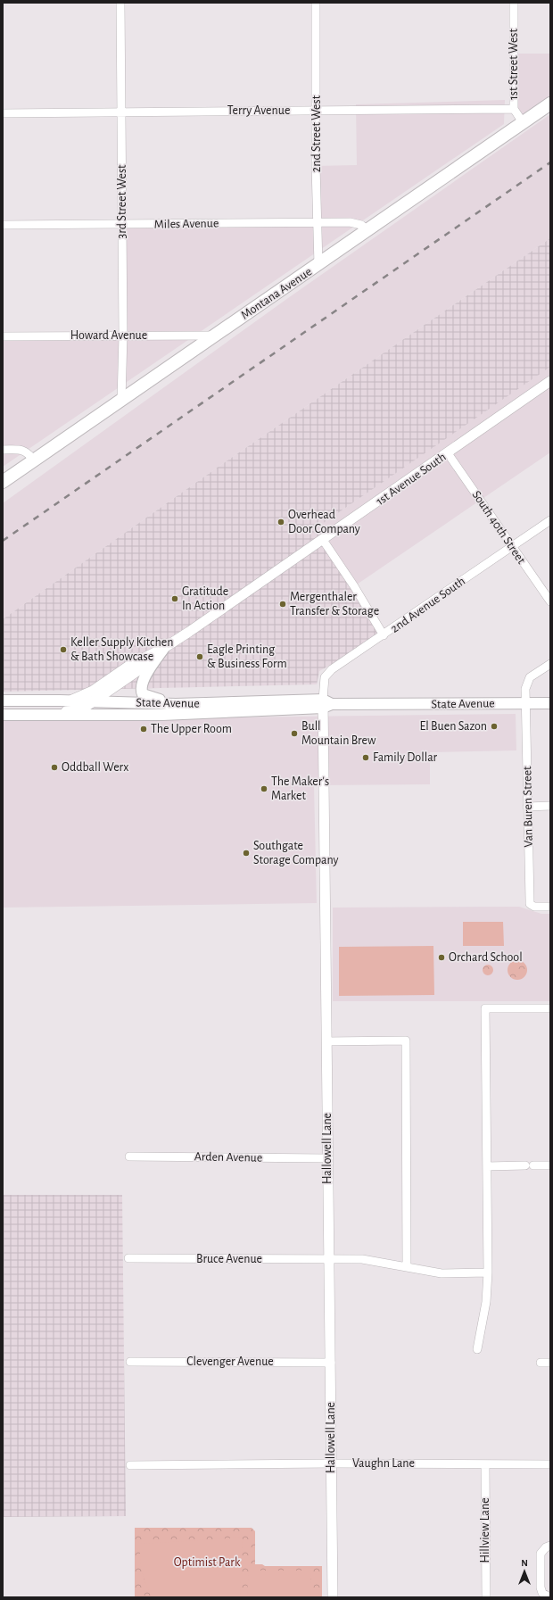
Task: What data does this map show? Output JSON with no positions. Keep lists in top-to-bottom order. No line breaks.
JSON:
{"streets":{"main road":["Montana Avenue","State Avenue"],"street":["1st Street West","Terry Avenue","2nd Street West","3rd Street West","Miles Avenue","Howard Avenue","1st Avenue South","South 40th Street","2nd Avenue South","Van Buren Street","Hallowell Lane","Arden Avenue","Bruce Avenue","Clevenger Avenue","Vaughn Lane","Hillview Lane"]},"crossings":[["1st Street West","Terry Avenue"],["1st Street West","Montana Avenue"],["Terry Avenue","2nd Street West"],["Terry Avenue","3rd Street West"],["2nd Street West","Miles Avenue"],["2nd Street West","Montana Avenue"],["3rd Street West","Miles Avenue"],["3rd Street West","Montana Avenue"],["3rd Street West","Howard Avenue"],["Miles Avenue","Montana Avenue"],["Montana Avenue","Howard Avenue"],["1st Avenue South","South 40th Street"],["1st Avenue South","State Avenue"],["South 40th Street","2nd Avenue South"],["2nd Avenue South","State Avenue"],["2nd Avenue South","Hallowell Lane"],["State Avenue","Van Buren Street"],["State Avenue","Hallowell Lane"],["Hallowell Lane","Arden Avenue"],["Hallowell Lane","Bruce Avenue"],["Hallowell Lane","Clevenger Avenue"],["Hallowell Lane","Vaughn Lane"],["Vaughn Lane","Hillview Lane"]],"parks":["Optimist Park"],"places":["Overhead Door Company","Gratitude In Action","Mergenthaler Transfer & Storage","Keller Supply Kitchen & Bath Showcase","Eagle Printing & Business Form","El Buen Sazon","The Upper Room","Bull Mountain Brew","Family Dollar","Oddball Werx","The Maker's Market","Southgate Storage Company","Orchard School"],"north":"top"}
